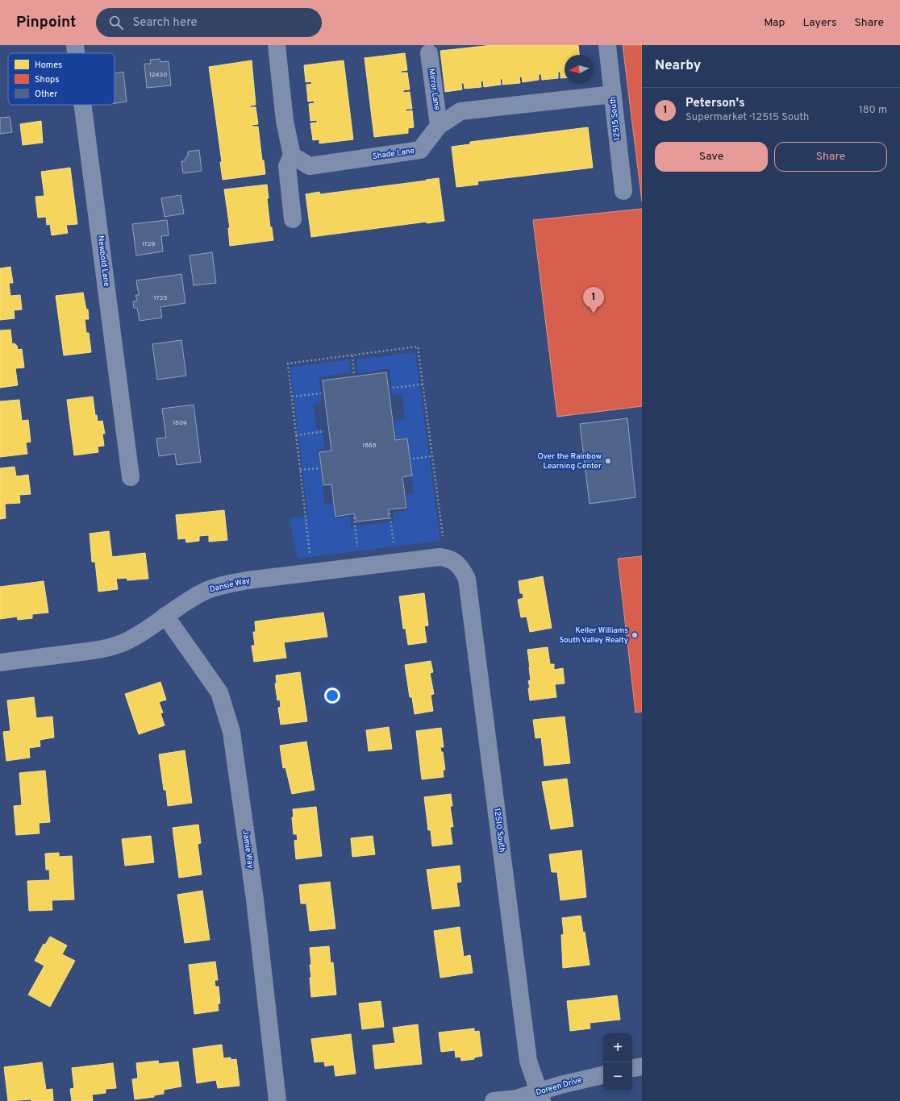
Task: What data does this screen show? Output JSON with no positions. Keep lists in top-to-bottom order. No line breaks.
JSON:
{"streets":{"street":["Mirror Lane","12515 South","Shade Lane","Newbold Lane","Dansie Way","12510 South","Jamie Way","Doreen Drive"]},"crossings":[["Mirror Lane","Shade Lane"],["12515 South","Shade Lane"],["Dansie Way","12510 South"],["Dansie Way","Jamie Way"],["12510 South","Doreen Drive"]],"places":["Over the Rainbow Learning Center","Keller Williams South Valley Realty"],"house_numbers":["12430","1729","1735","1809","1868"],"legend":["Homes","Shops","Other"],"north":"left","page":{"header":"Pinpoint","search":"Search here","nav":["Map","Layers","Share"],"heading":"Nearby","list":[{"mark":"1","name":"Peterson's","note":"Supermarket · 12515 South","value":"180 m"}],"buttons":["Save","Share"],"pins":"1","map_buttons":["+","−"]}}
